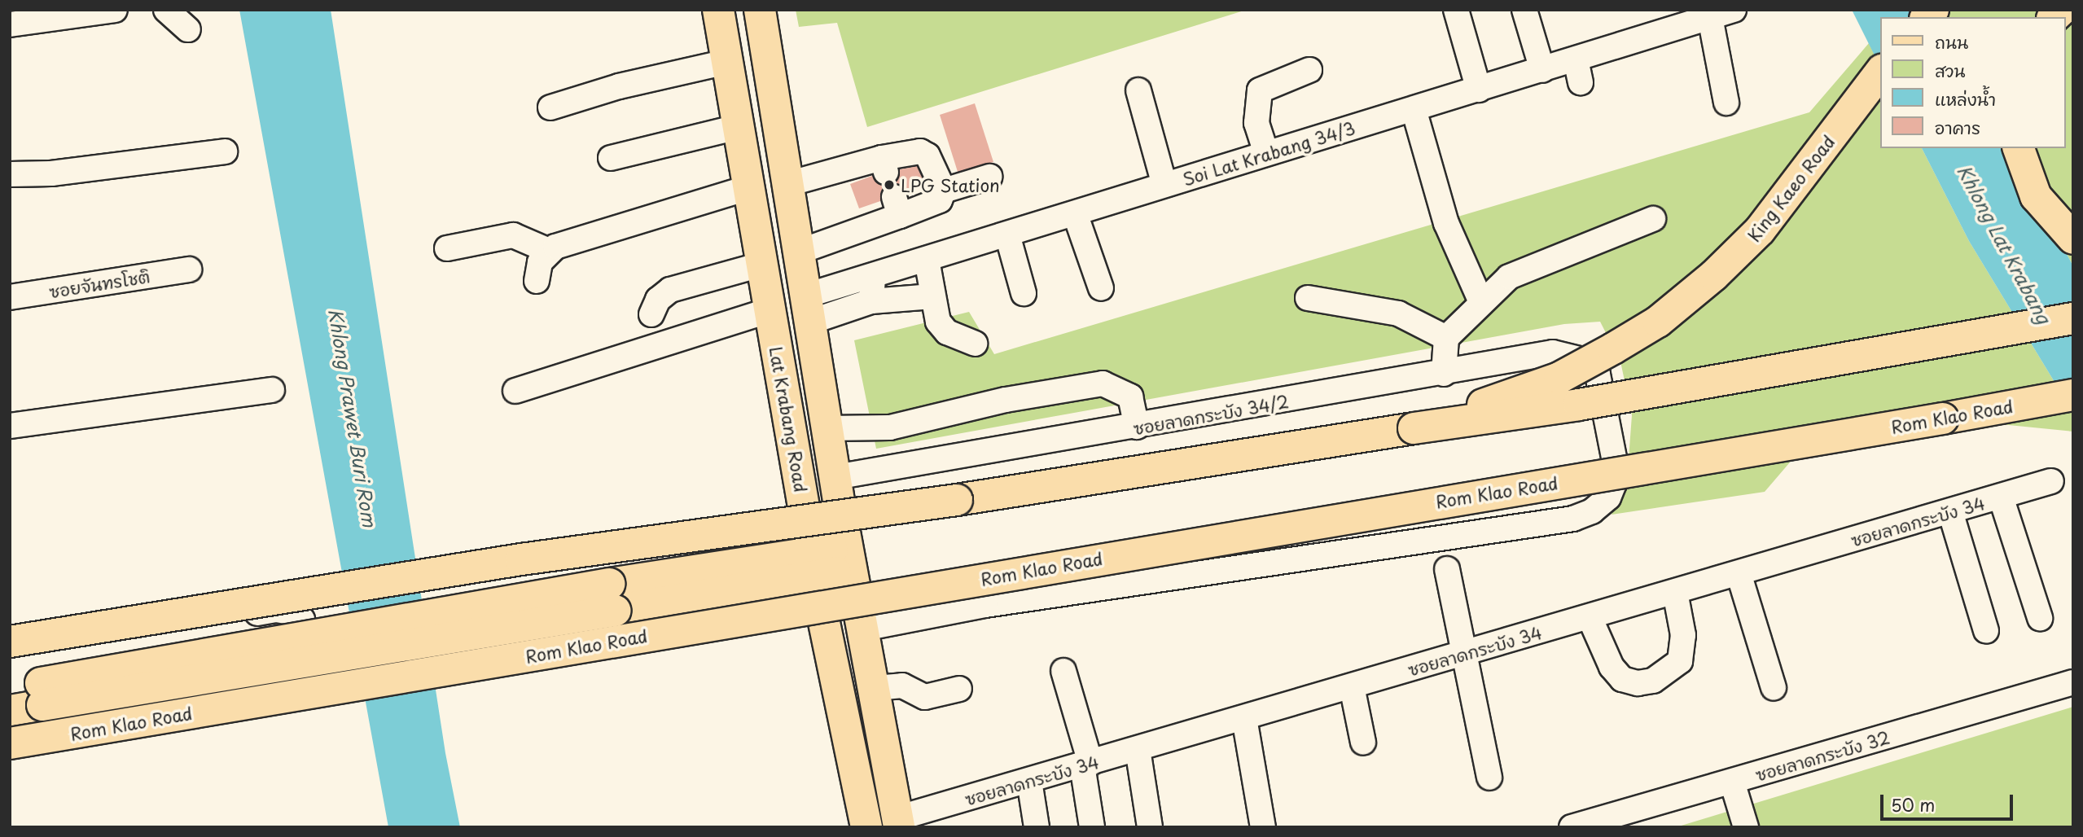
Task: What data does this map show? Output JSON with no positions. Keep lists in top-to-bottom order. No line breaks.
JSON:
{"streets":{"main road":["King Kaeo Road","Rom Klao Road","Lat Krabang Road"],"street":["Soi Lat Krabang 34/3","ซอยจันทรโชติ","ซอยลาดกระบัง 34/2","ซอยลาดกระบัง 34","ซอยลาดกระบัง 32"]},"crossings":[["Soi Lat Krabang 34/3","Lat Krabang Road"],["ซอยลาดกระบัง 34/2","Lat Krabang Road"],["Rom Klao Road","Lat Krabang Road"],["Lat Krabang Road","ซอยลาดกระบัง 34"]],"water":["Khlong Lat Krabang","Khlong Prawet Buri Rom"],"places":["LPG Station"],"legend":["ถนน","สวน","แหล่งน้ำ","อาคาร"],"scale_bar":"50 m"}
